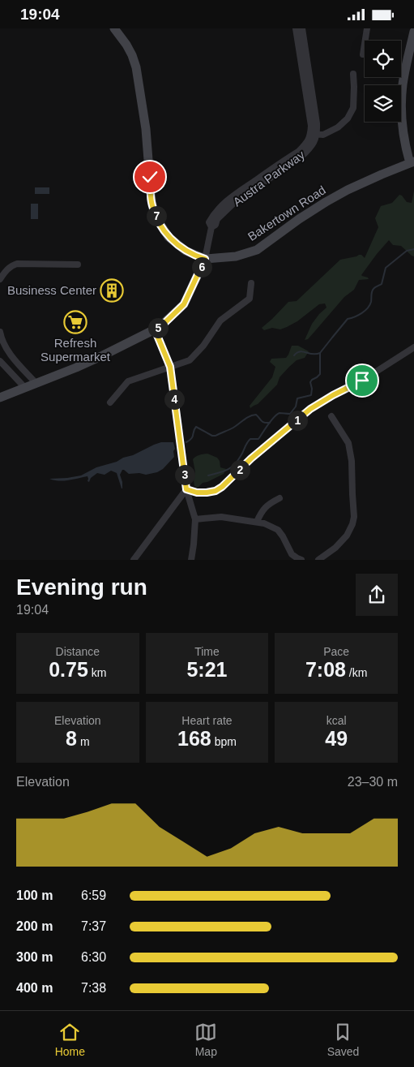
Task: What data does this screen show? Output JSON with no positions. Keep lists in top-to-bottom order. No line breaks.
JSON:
{"streets":{"main road":["Bakertown Road"],"street":["Austra Parkway"]},"crossings":[["Austra Parkway","Bakertown Road"]],"places":{"building":["Business Center"],"supermarket":["Refresh Supermarket"]},"page":{"status":"19:04","pins":["7","6","5","4","1","2","3"],"heading":["Evening run","19:04"],"stats":[["Distance","0.75 km"],["Time","5:21"],["Pace","7:08 /km"],["Elevation","8 m"],["Heart rate","168 bpm"],["kcal","49"]],"chart":["Elevation","23–30 m"],"list":[{"name":"100 m","note":"6:59"},{"name":"200 m","note":"7:37"},{"name":"300 m","note":"6:30"},{"name":"400 m","note":"7:38"}],"tabs":["Home","Map","Saved"]}}
